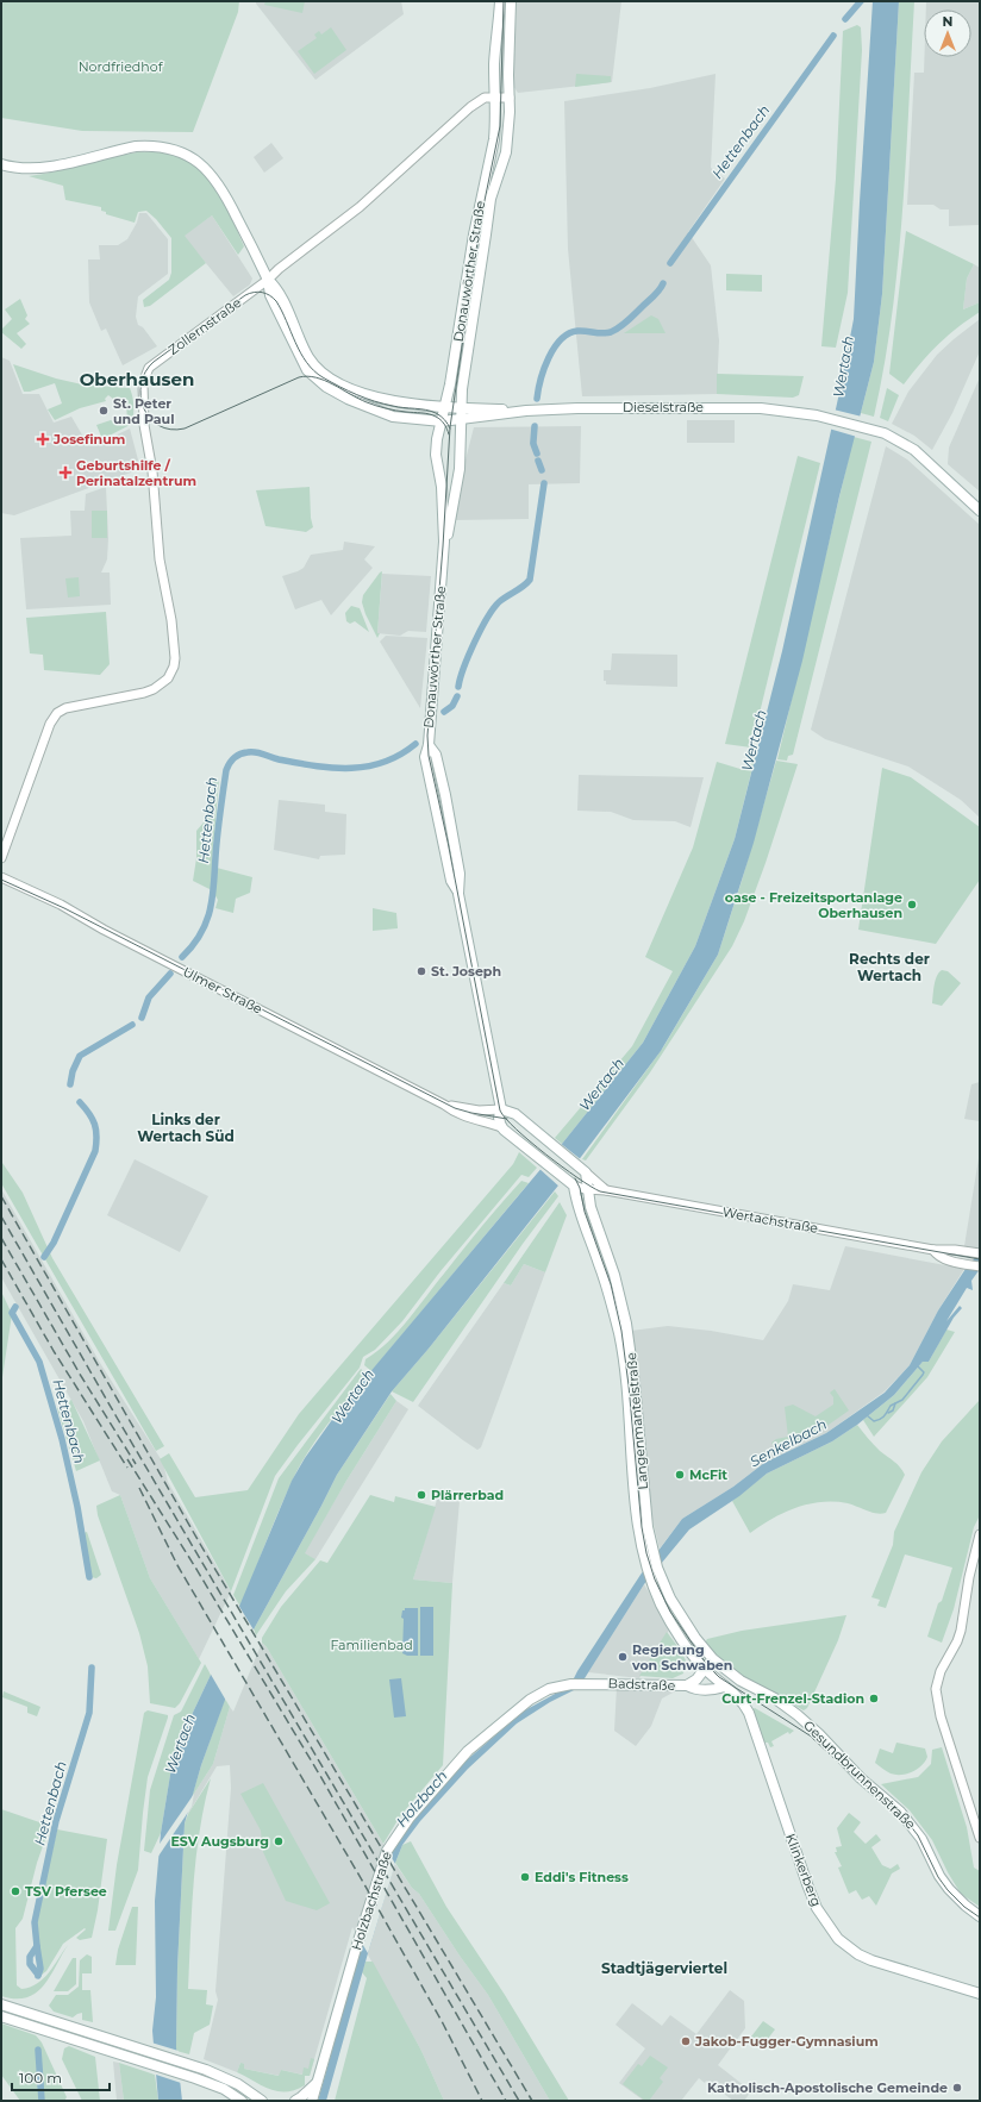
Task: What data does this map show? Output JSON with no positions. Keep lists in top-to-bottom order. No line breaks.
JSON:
{"streets":{"main road":["Donauwörther Straße","Dieselstraße","Ulmer Straße","Langenmantelstraße","Badstraße","Gesundbrunnenstraße","Klinkerberg","Holzbachstraße"],"street":["Zollernstraße","Wertachstraße"]},"crossings":[["Donauwörther Straße","Zollernstraße"],["Donauwörther Straße","Dieselstraße"],["Donauwörther Straße","Ulmer Straße"],["Zollernstraße","Dieselstraße"],["Ulmer Straße","Wertachstraße"],["Ulmer Straße","Langenmantelstraße"],["Wertachstraße","Langenmantelstraße"],["Langenmantelstraße","Badstraße"],["Langenmantelstraße","Gesundbrunnenstraße"],["Langenmantelstraße","Klinkerberg"],["Badstraße","Gesundbrunnenstraße"],["Badstraße","Klinkerberg"],["Badstraße","Holzbachstraße"]],"districts":["Oberhausen","Rechts der Wertach","Links der Wertach Süd","Stadtjägerviertel"],"water":["Hettenbach","Wertach","Senkelbach","Holzbach"],"parks":["Nordfriedhof","Familienbad"],"places":{"other":["St. Peter und Paul","oase - Freizeitsportanlage Oberhausen","St. Joseph","McFit","Plärrerbad","Regierung von Schwaben","Curt-Frenzel-Stadion","ESV Augsburg","Eddi's Fitness","TSV Pfersee","Jakob-Fugger-Gymnasium","Katholisch-Apostolische Gemeinde"],"health":["Josefinum","Geburtshilfe / Perinatalzentrum"]},"scale_bar":"100 m","north":"top"}
